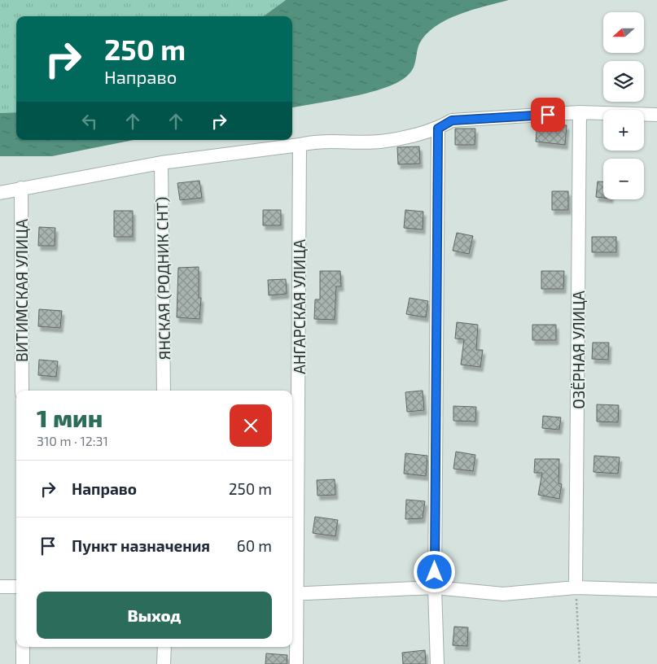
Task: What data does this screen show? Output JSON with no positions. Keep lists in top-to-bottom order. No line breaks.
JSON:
{"streets":{"street":["ЯНСКАЯ (РОДНИК СНТ)","ВИТИМСКАЯ УЛИЦА","АНГАРСКАЯ УЛИЦА","ОЗЁРНАЯ УЛИЦА"]},"north":"left","page":{"map_buttons":["+","−"],"turn":["250 m","Направо"],"heading":["1 мин","310 m · 12:31"],"list":[{"name":"Направо","value":"250 m"},{"name":"Пункт назначения","value":"60 m"}],"buttons":"Выход"}}
